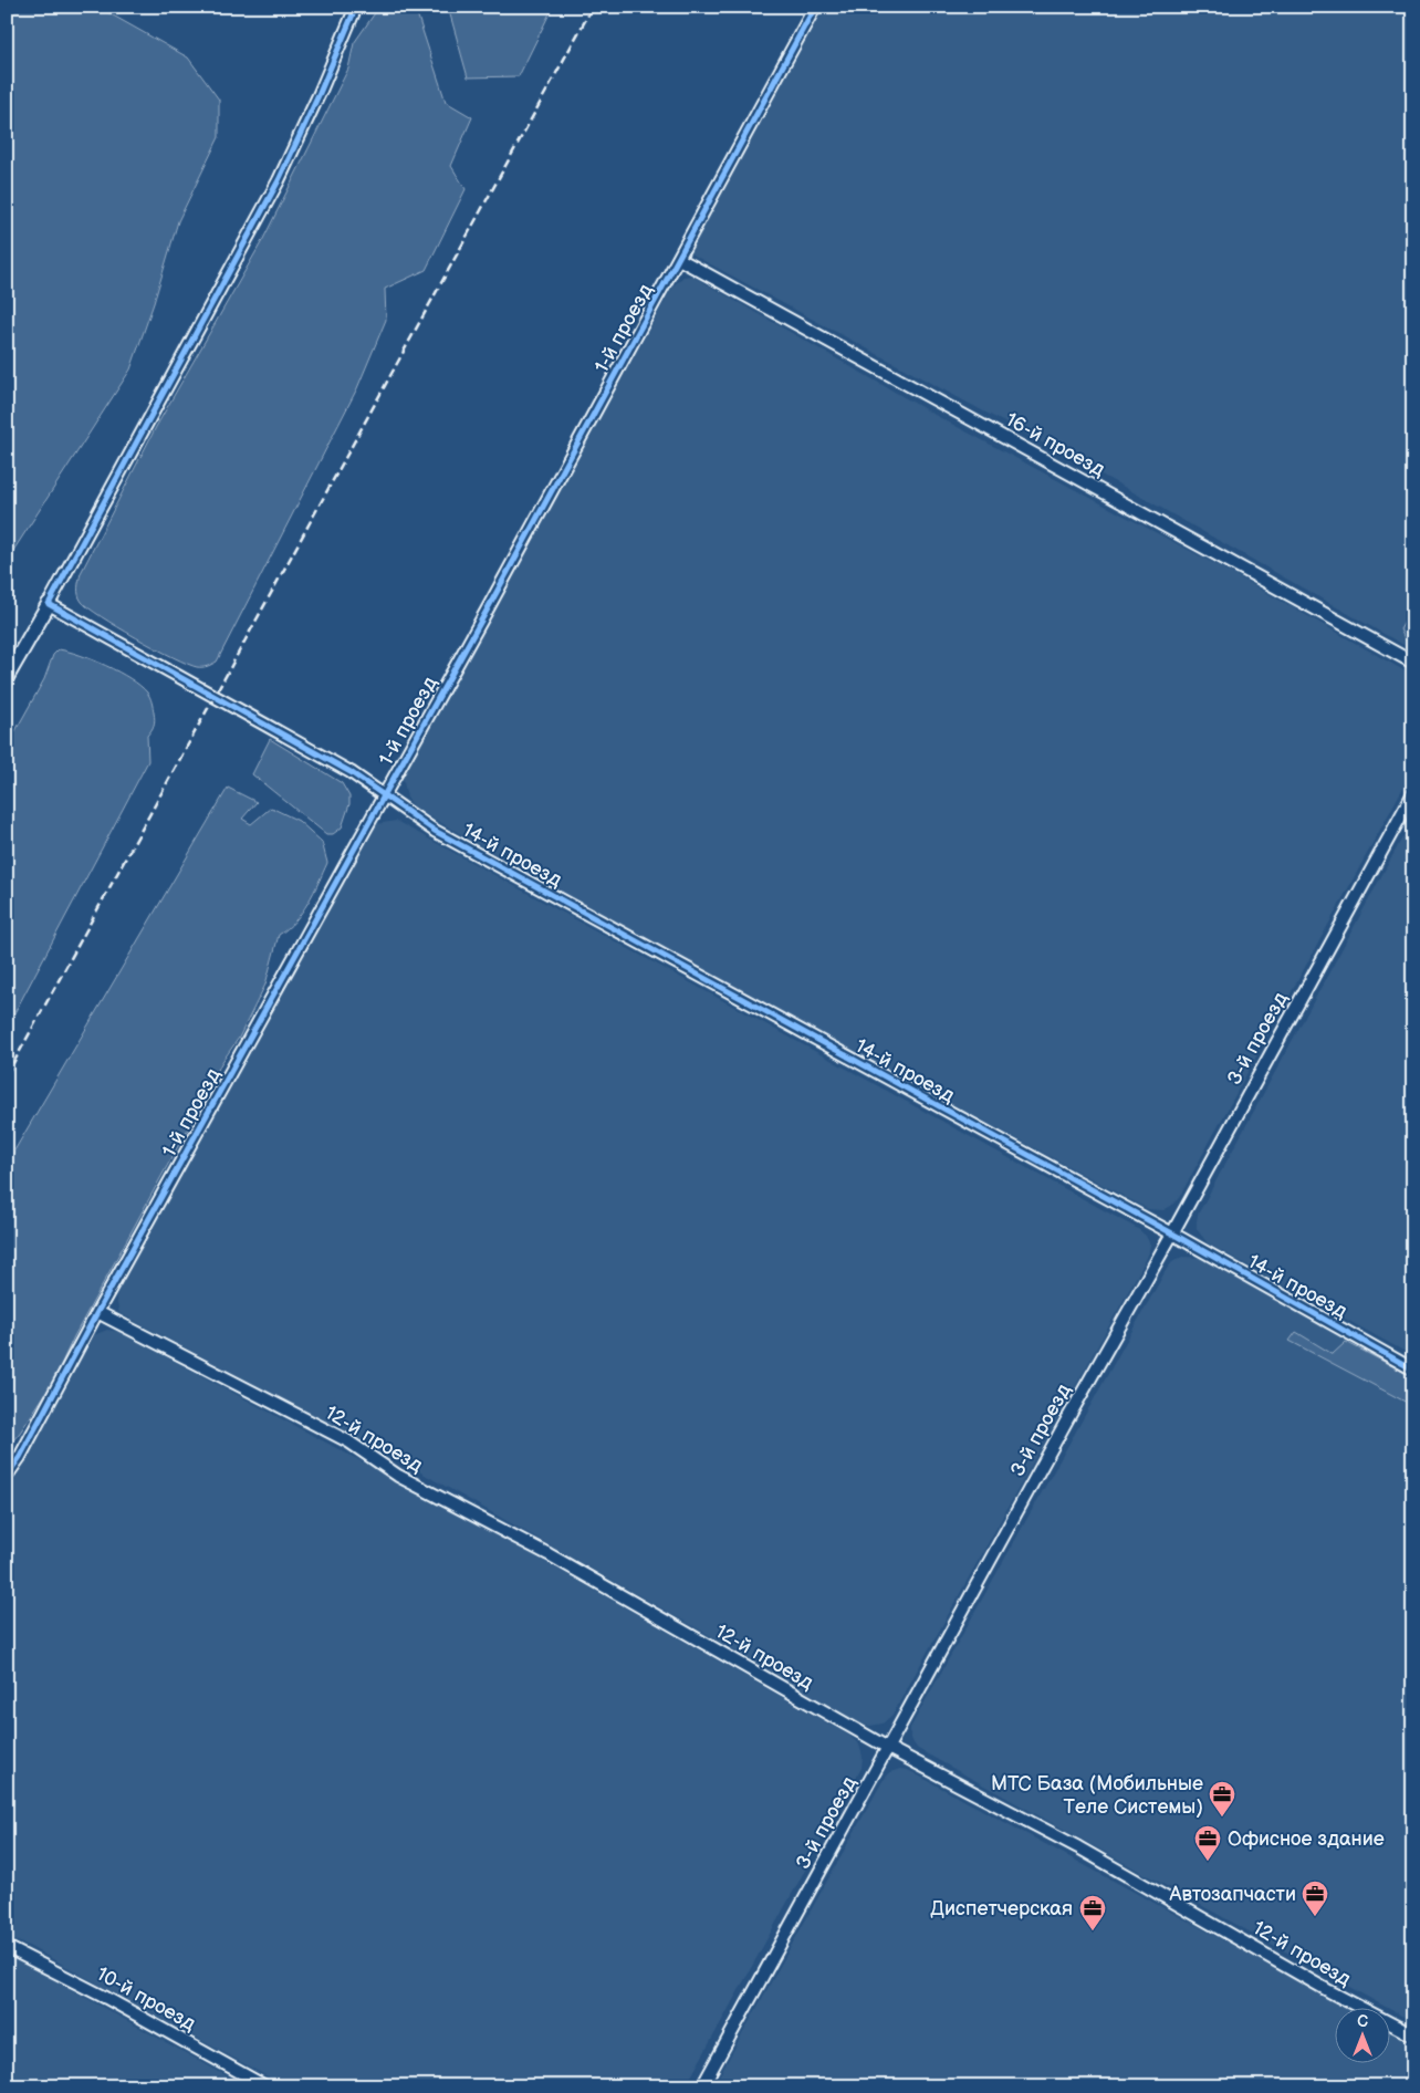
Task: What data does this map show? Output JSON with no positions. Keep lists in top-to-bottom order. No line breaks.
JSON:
{"streets":{"street":["1-й проезд","16-й проезд","14-й проезд","3-й проезд","12-й проезд","10-й проезд"]},"crossings":[["1-й проезд","16-й проезд"],["1-й проезд","14-й проезд"],["1-й проезд","12-й проезд"],["14-й проезд","3-й проезд"],["3-й проезд","12-й проезд"]],"places":{"office":["МТС База (Мобильные Теле Системы)","Офисное здание","Автозапчасти","Диспетчерская"]},"north":"top"}
